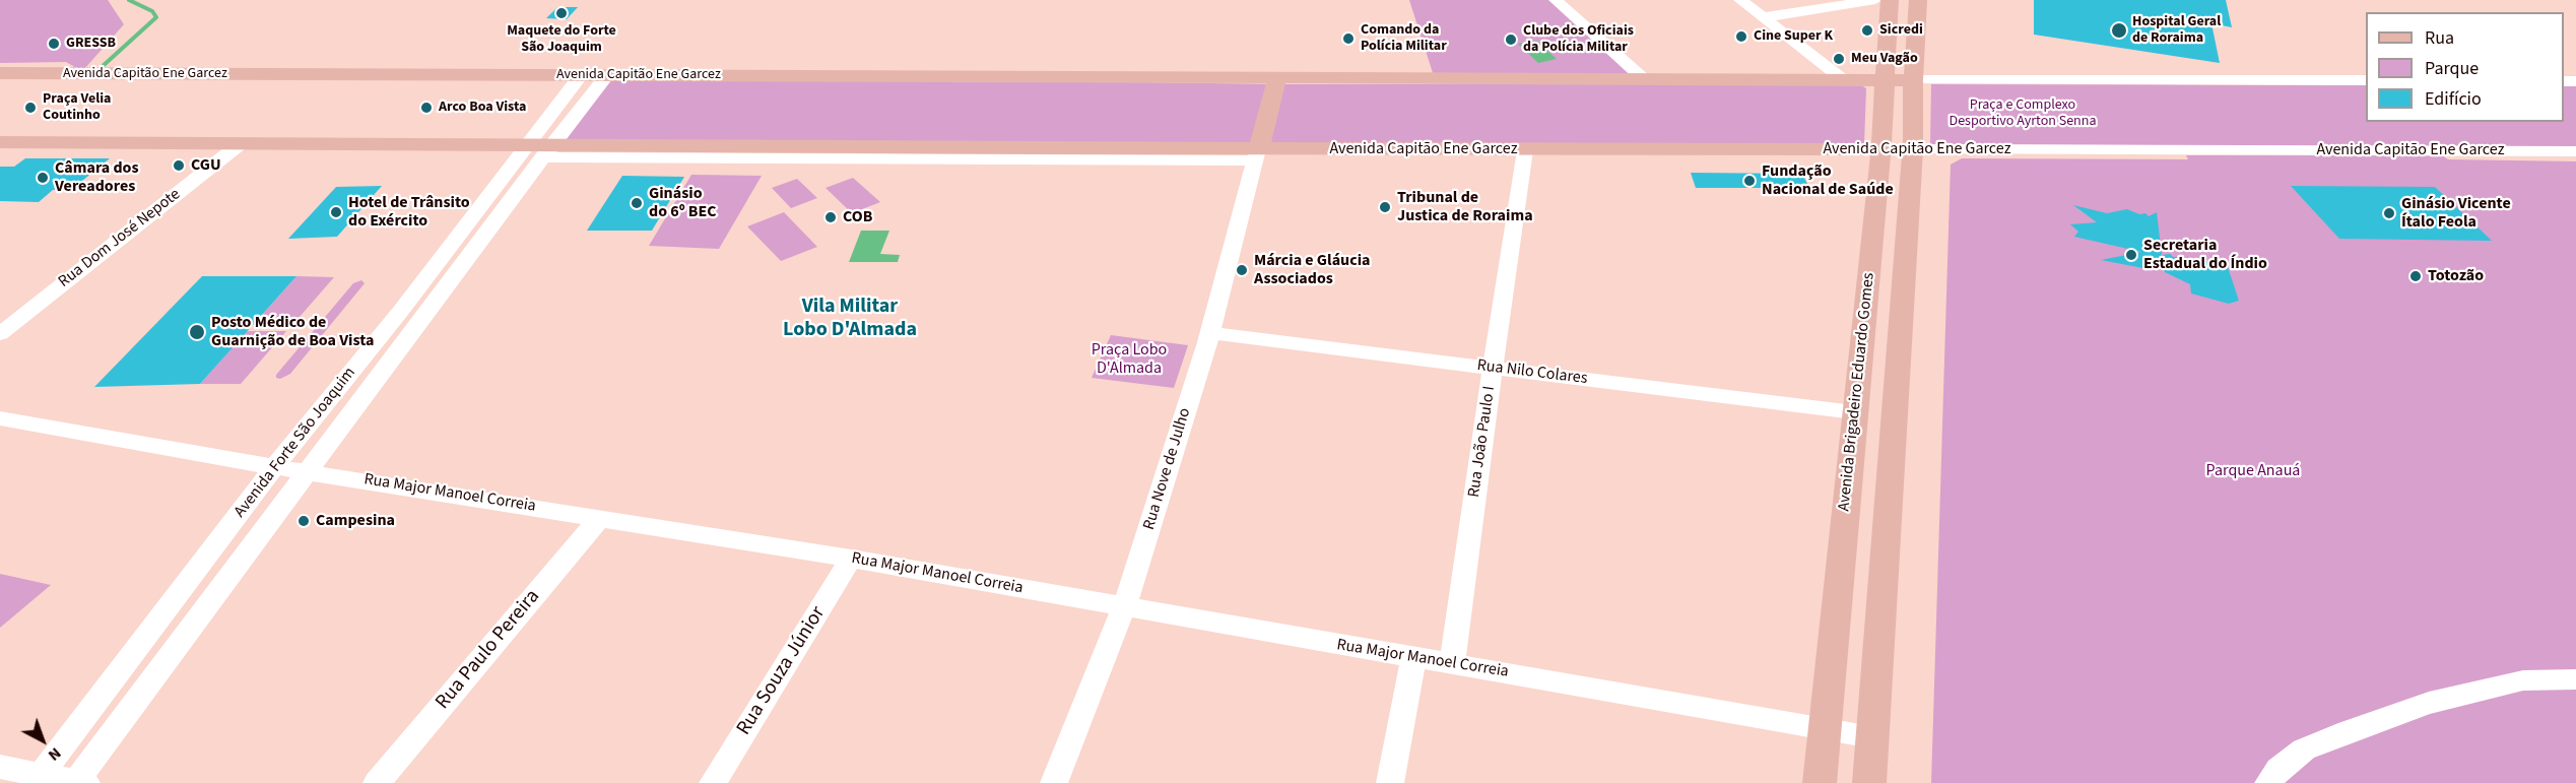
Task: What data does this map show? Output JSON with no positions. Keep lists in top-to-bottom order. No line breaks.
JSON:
{"streets":{"main road":["Avenida Capitão Ene Garcez","Avenida Brigadeiro Eduardo Gomes"],"street":["Rua Dom José Nepote","Rua Nilo Colares","Rua João Paulo I","Avenida Forte São Joaquim","Rua Nove de Julho","Rua Major Manoel Correia","Rua Paulo Pereira","Rua Souza Júnior"]},"crossings":[["Avenida Capitão Ene Garcez","Rua Dom José Nepote"],["Avenida Capitão Ene Garcez","Avenida Brigadeiro Eduardo Gomes"],["Avenida Capitão Ene Garcez","Rua João Paulo I"],["Avenida Capitão Ene Garcez","Avenida Forte São Joaquim"],["Avenida Capitão Ene Garcez","Rua Nove de Julho"],["Rua Nilo Colares","Avenida Brigadeiro Eduardo Gomes"],["Rua Nilo Colares","Rua João Paulo I"],["Rua Nilo Colares","Rua Nove de Julho"],["Avenida Brigadeiro Eduardo Gomes","Rua Major Manoel Correia"],["Rua João Paulo I","Rua Major Manoel Correia"],["Avenida Forte São Joaquim","Rua Major Manoel Correia"],["Rua Nove de Julho","Rua Major Manoel Correia"],["Rua Major Manoel Correia","Rua Paulo Pereira"],["Rua Major Manoel Correia","Rua Souza Júnior"]],"districts":["Vila Militar Lobo D'Almada"],"parks":["Praça e Complexo Desportivo Ayrton Senna","Praça Lobo D'Almada","Parque Anauá"],"places":["Maquete do Forte São Joaquim","Sicredi","Hospital Geral de Roraima","Cine Super K","Comando da Polícia Militar","Clube dos Oficiais da Polícia Militar","GRESSB","Meu Vagão","Praça Velia Coutinho","Arco Boa Vista","CGU","Câmara dos Vereadores","Fundação Nacional de Saúde","Ginásio do 6º BEC","Tribunal de Justica de Roraima","Hotel de Trânsito do Exército","Ginásio Vicente Ítalo Feola","COB","Secretaria Estadual do Índio","Márcia e Gláucia Associados","Totozão","Posto Médico de Guarnição de Boa Vista","Campesina"],"legend":["Rua","Parque","Edifício"],"north":"bottom right"}
